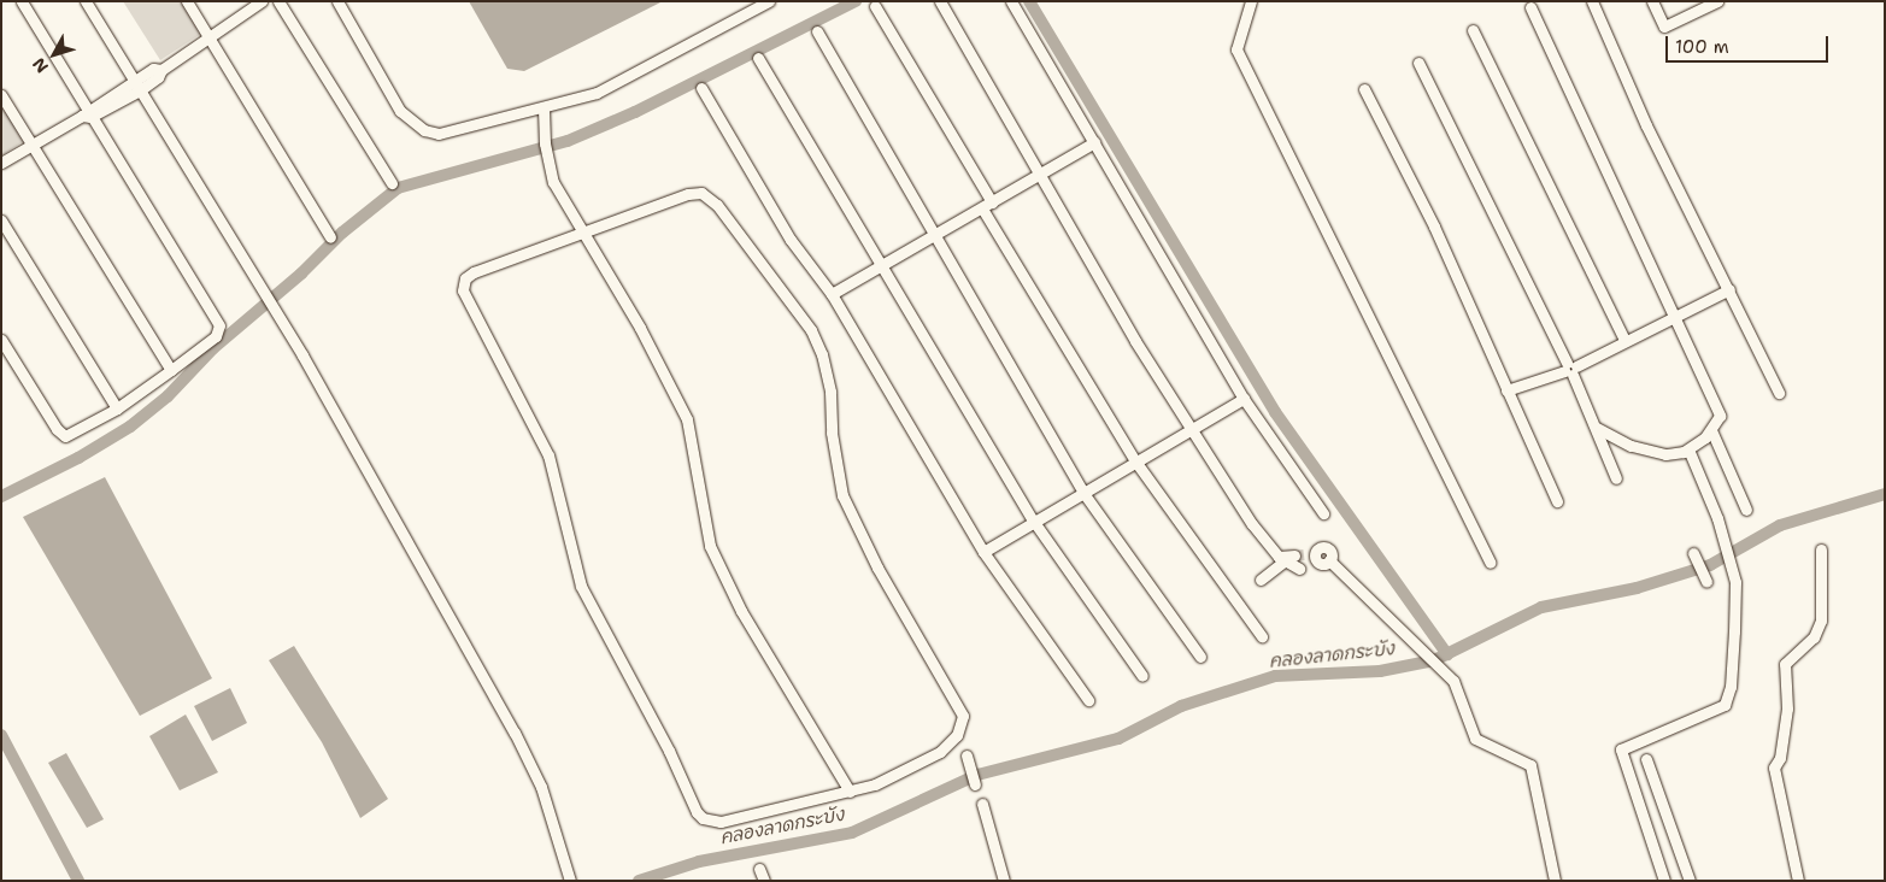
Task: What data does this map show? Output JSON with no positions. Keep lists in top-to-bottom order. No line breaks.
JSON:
{"water":["คลองลาดกระบัง"],"scale_bar":"100 m","north":"bottom left"}
